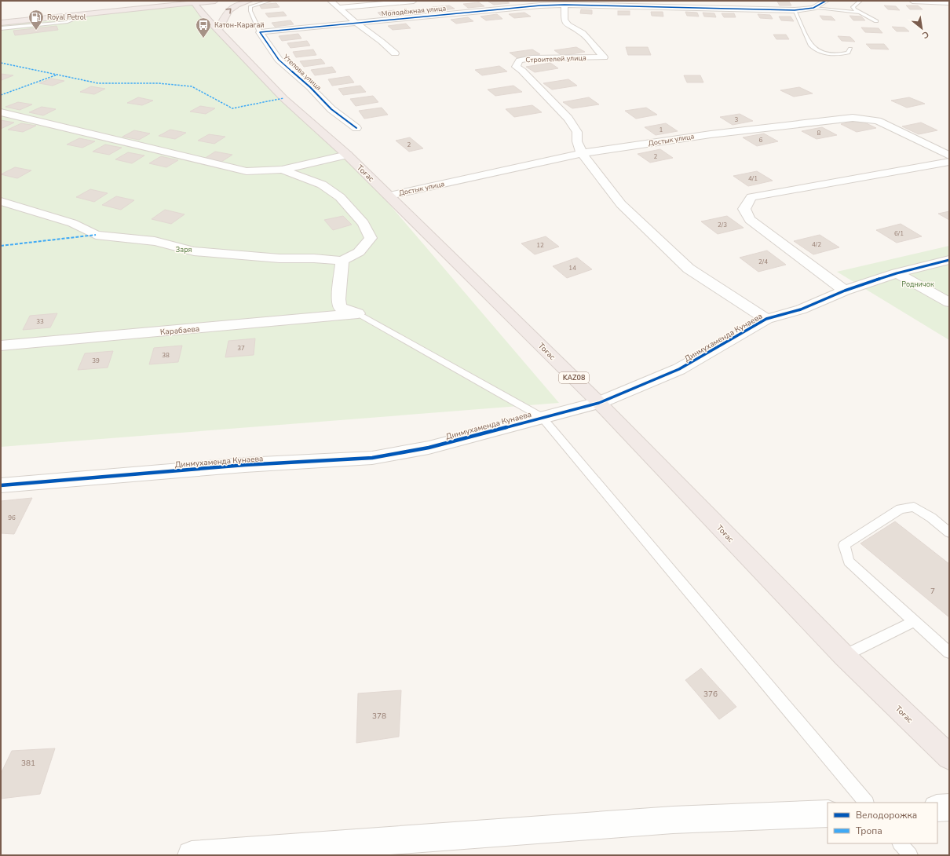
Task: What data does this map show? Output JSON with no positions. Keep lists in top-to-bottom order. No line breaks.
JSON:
{"streets":{"highway":["Тоғас","KAZ08"],"street":["Молодёжная улица","Строителей улица","Утепова улица","Достык улица","Карабаева","Динмухаменда Кунаева"]},"crossings":[["Молодёжная улица","Строителей улица"],["Молодёжная улица","Утепова улица"],["Строителей улица","Достык улица"],["Достык улица","Тоғас"],["Тоғас","Динмухаменда Кунаева"]],"parks":["Заря","Родничок"],"places":{"fuel station":["Royal Petrol"],"bus stop":["Катон-Карагай"]},"house_numbers":["3","1","8","6","2","2","4/1","2/3","6/1","4/2","12","2/4","14","33","37","38","39","96","7","376","378","381"],"legend":["Велодорожка","Тропа"],"north":"bottom right"}
